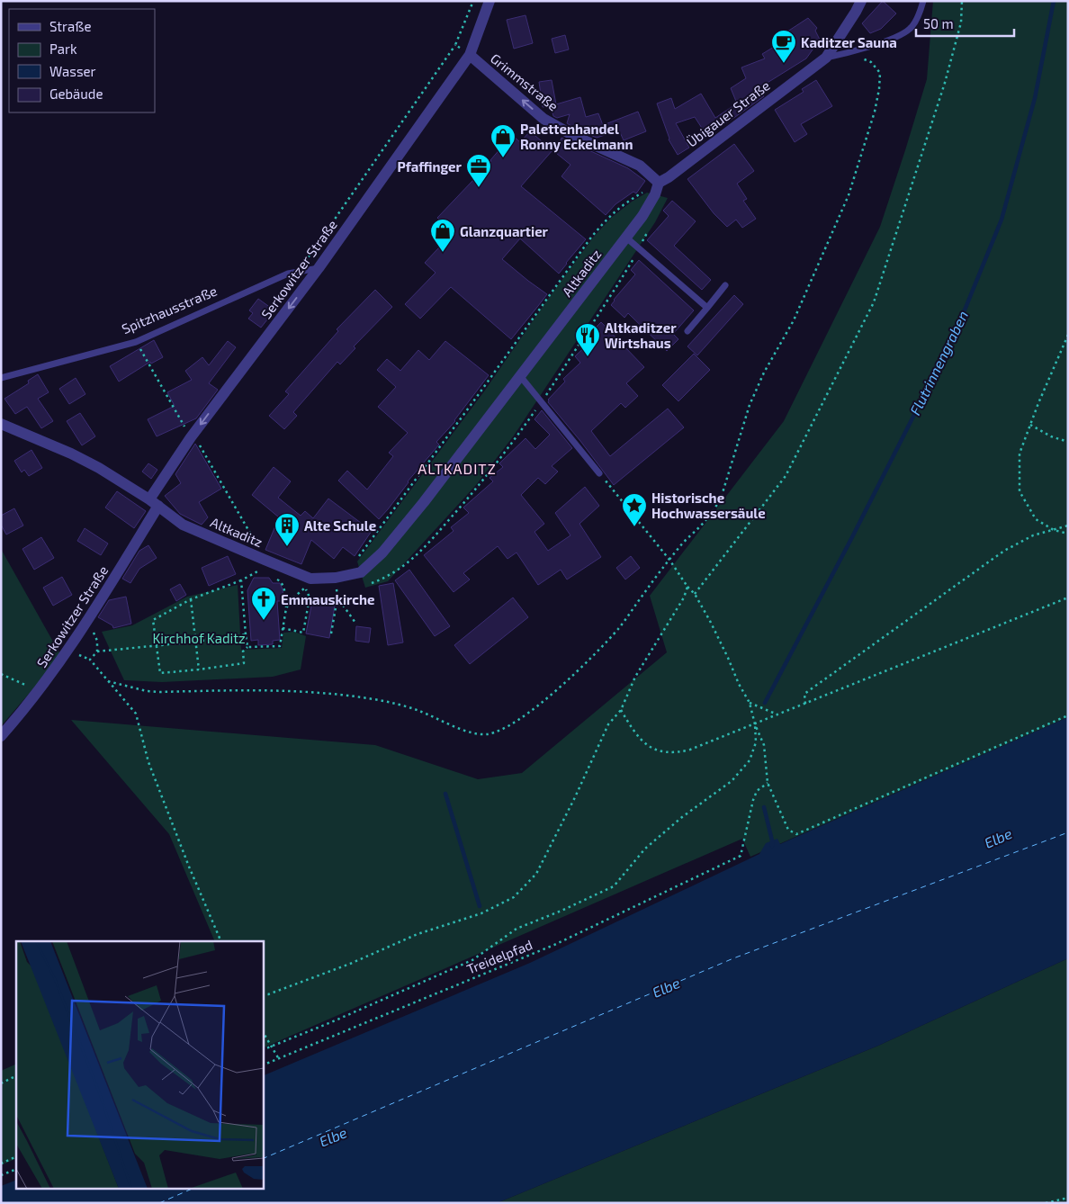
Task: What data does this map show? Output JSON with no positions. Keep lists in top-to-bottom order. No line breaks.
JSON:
{"streets":{"street":["Grimmstraße","Übigauer Straße","Serkowitzer Straße","Altkaditz"],"lane":["Spitzhausstraße"],"path":["Treidelpfad"]},"crossings":[["Grimmstraße","Übigauer Straße"],["Grimmstraße","Serkowitzer Straße"],["Grimmstraße","Altkaditz"],["Übigauer Straße","Altkaditz"],["Serkowitzer Straße","Altkaditz"],["Serkowitzer Straße","Spitzhausstraße"]],"one_way":["Grimmstraße"],"districts":["ALTKADITZ"],"water":["Flutrinnengraben","Elbe"],"parks":["Kirchhof Kaditz"],"places":{"cafe":["Kaditzer Sauna"],"shop":["Palettenhandel Ronny Eckelmann","Glanzquartier"],"office":["Pfaffinger"],"restaurant":["Altkaditzer Wirtshaus"],"place":["Historische Hochwassersäule"],"building":["Alte Schule"],"church":["Emmauskirche"]},"legend":["Straße","Park","Wasser","Gebäude"],"scale_bar":"50 m"}
